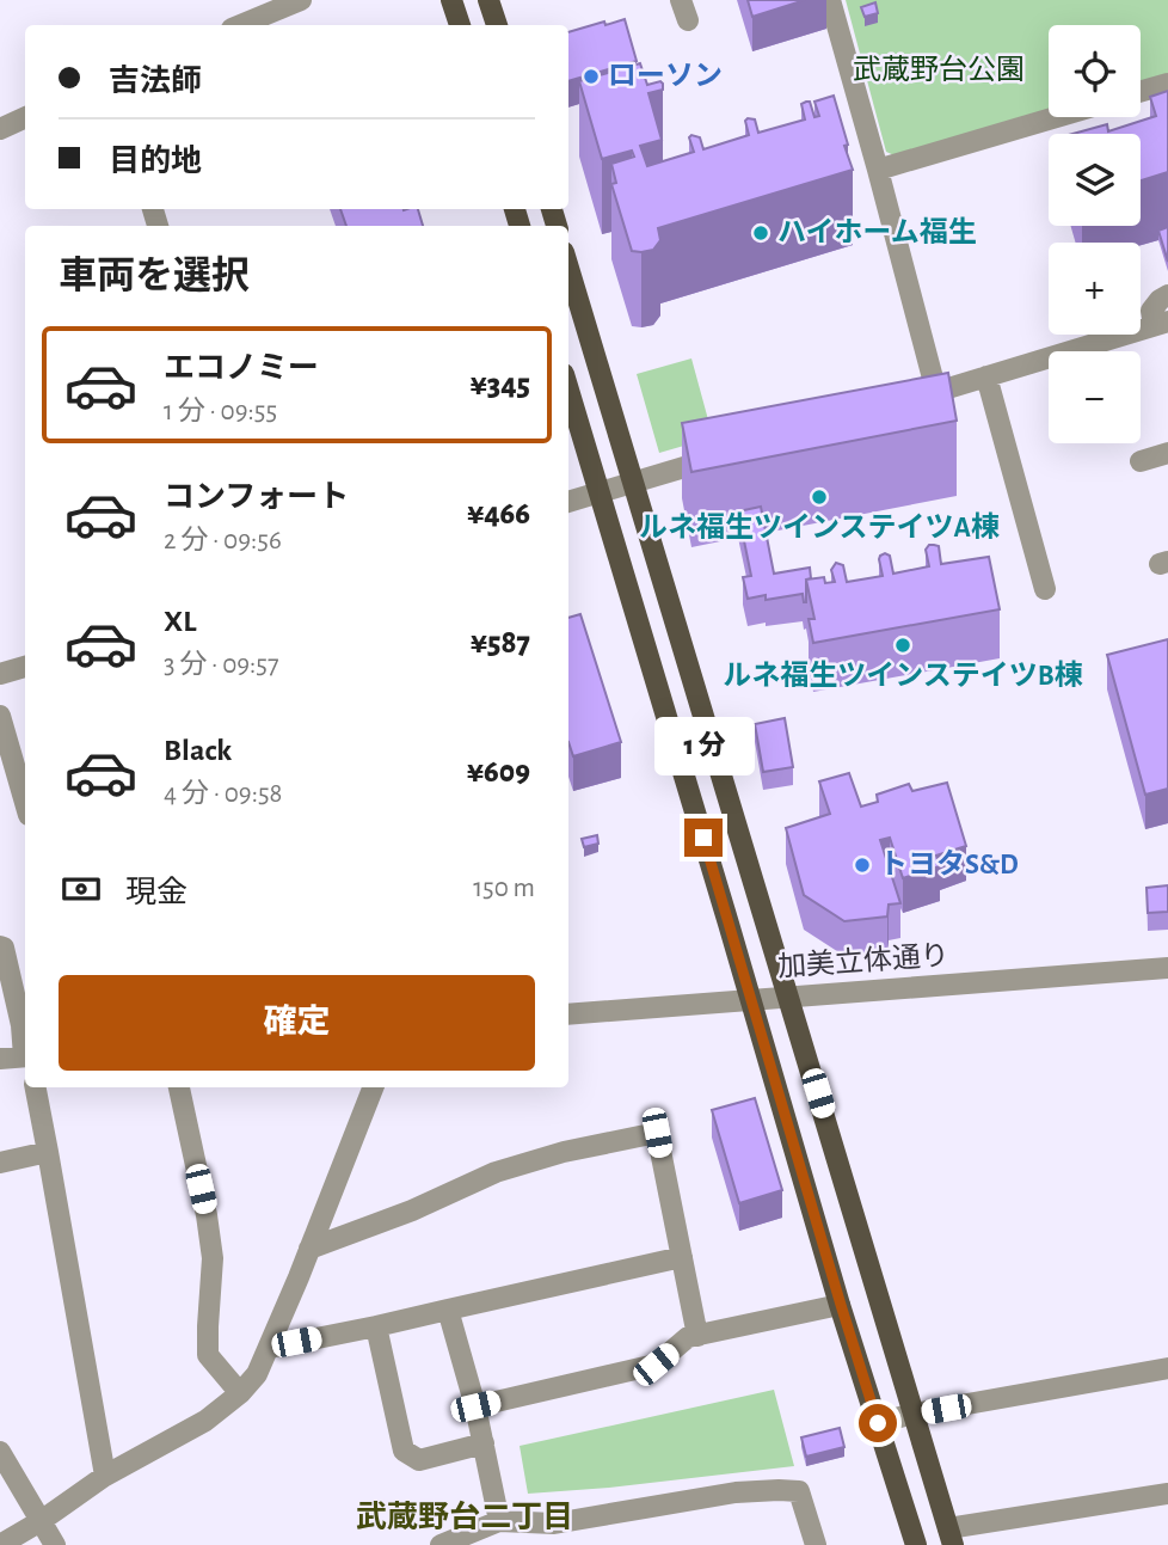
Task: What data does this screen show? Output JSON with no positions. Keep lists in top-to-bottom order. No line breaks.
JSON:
{"streets":{"street":["加美立体通り"]},"districts":["武蔵野台二丁目"],"parks":["武蔵野台公園"],"places":["ローソン","ハイホーム福生","ルネ福生ツインステイツA棟","ルネ福生ツインステイツB棟","トヨタS&D"],"page":{"map_buttons":["+","−"],"banner":["吉法師","目的地"],"heading":"車両を選択","list":[{"name":"エコノミー","note":"1 分 · 09:55","value":"¥345"},{"name":"コンフォート","note":"2 分 · 09:56","value":"¥466"},{"name":"XL","note":"3 分 · 09:57","value":"¥587"},{"name":"Black","note":"4 分 · 09:58","value":"¥609"}],"bubble":"1 分","pay":["現金","150 m"],"buttons":"確定"}}
